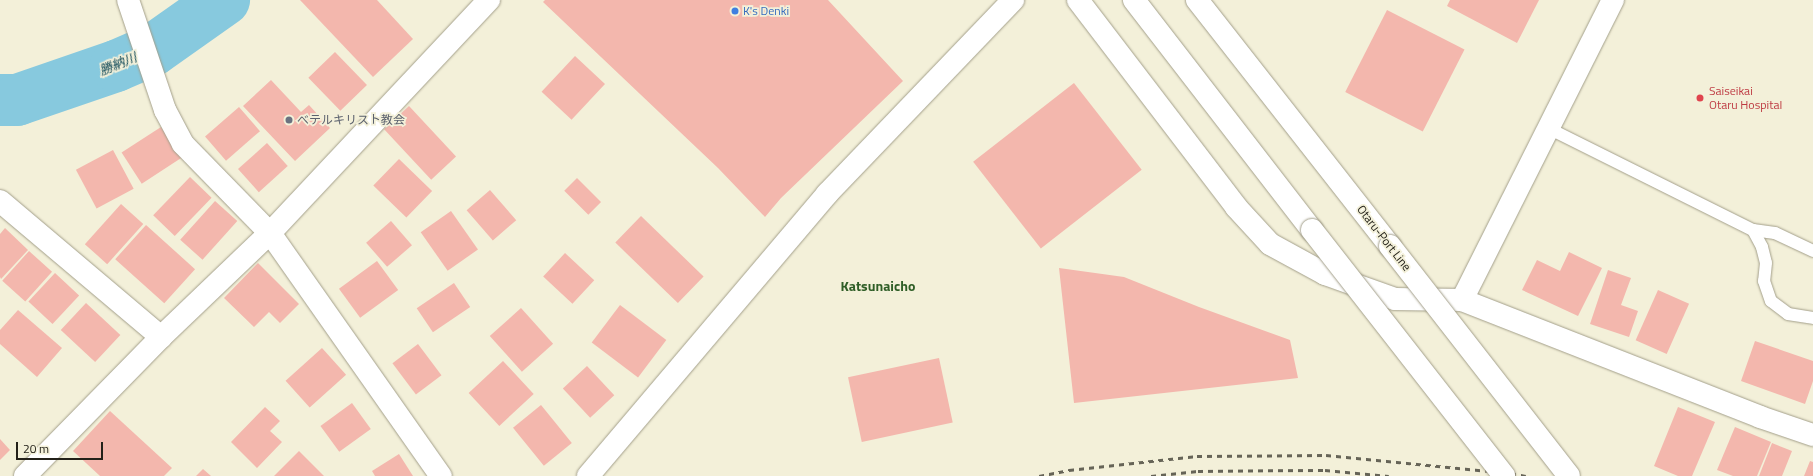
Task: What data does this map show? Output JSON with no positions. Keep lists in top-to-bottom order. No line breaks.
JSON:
{"streets":{"street":["Otaru-Port Line"]},"districts":["Katsunaicho"],"water":["勝納川"],"places":["K's Denki","Saiseikai Otaru Hospital","べテルキリスト教会"],"scale_bar":"20 m"}
